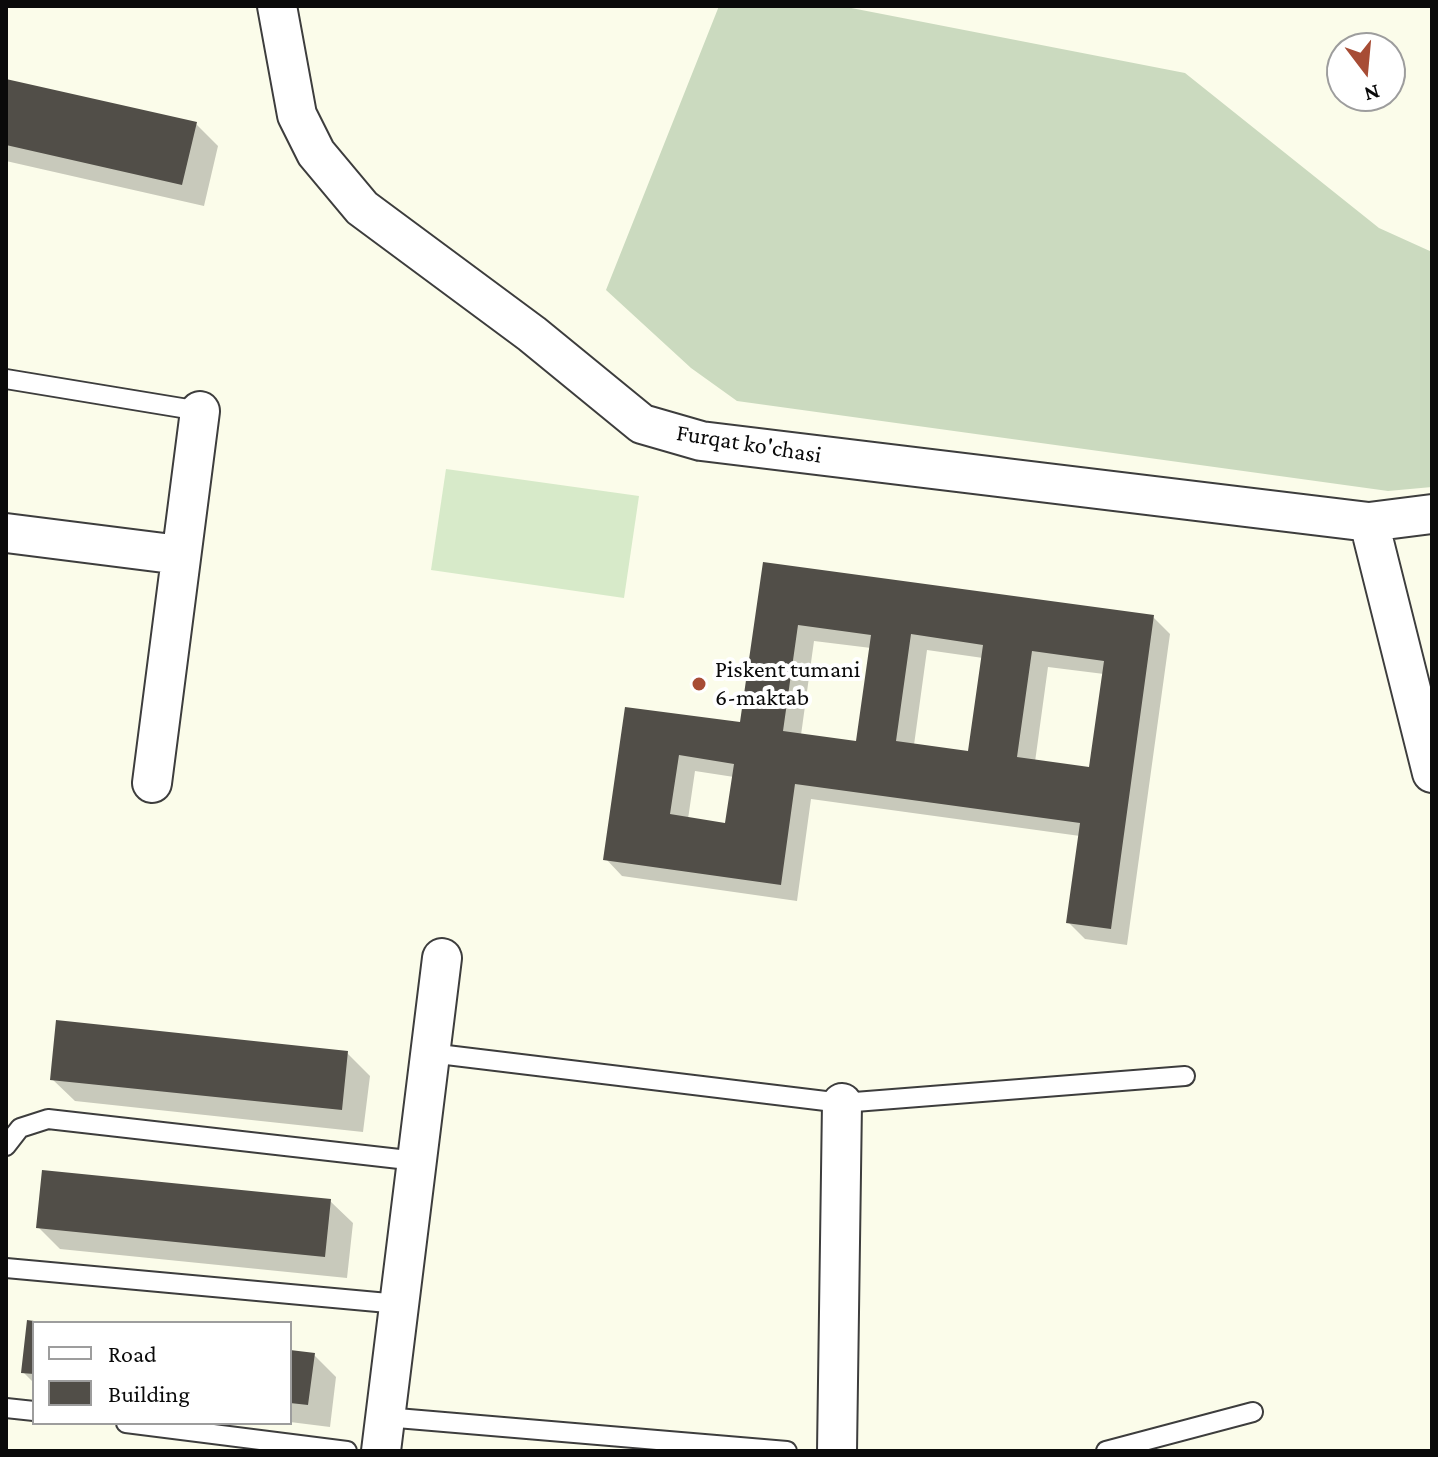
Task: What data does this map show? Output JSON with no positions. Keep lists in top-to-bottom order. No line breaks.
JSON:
{"streets":{"street":["Furqat ko'chasi"]},"places":["Piskent tumani 6-maktab"],"legend":["Road","Building"],"north":"bottom"}
